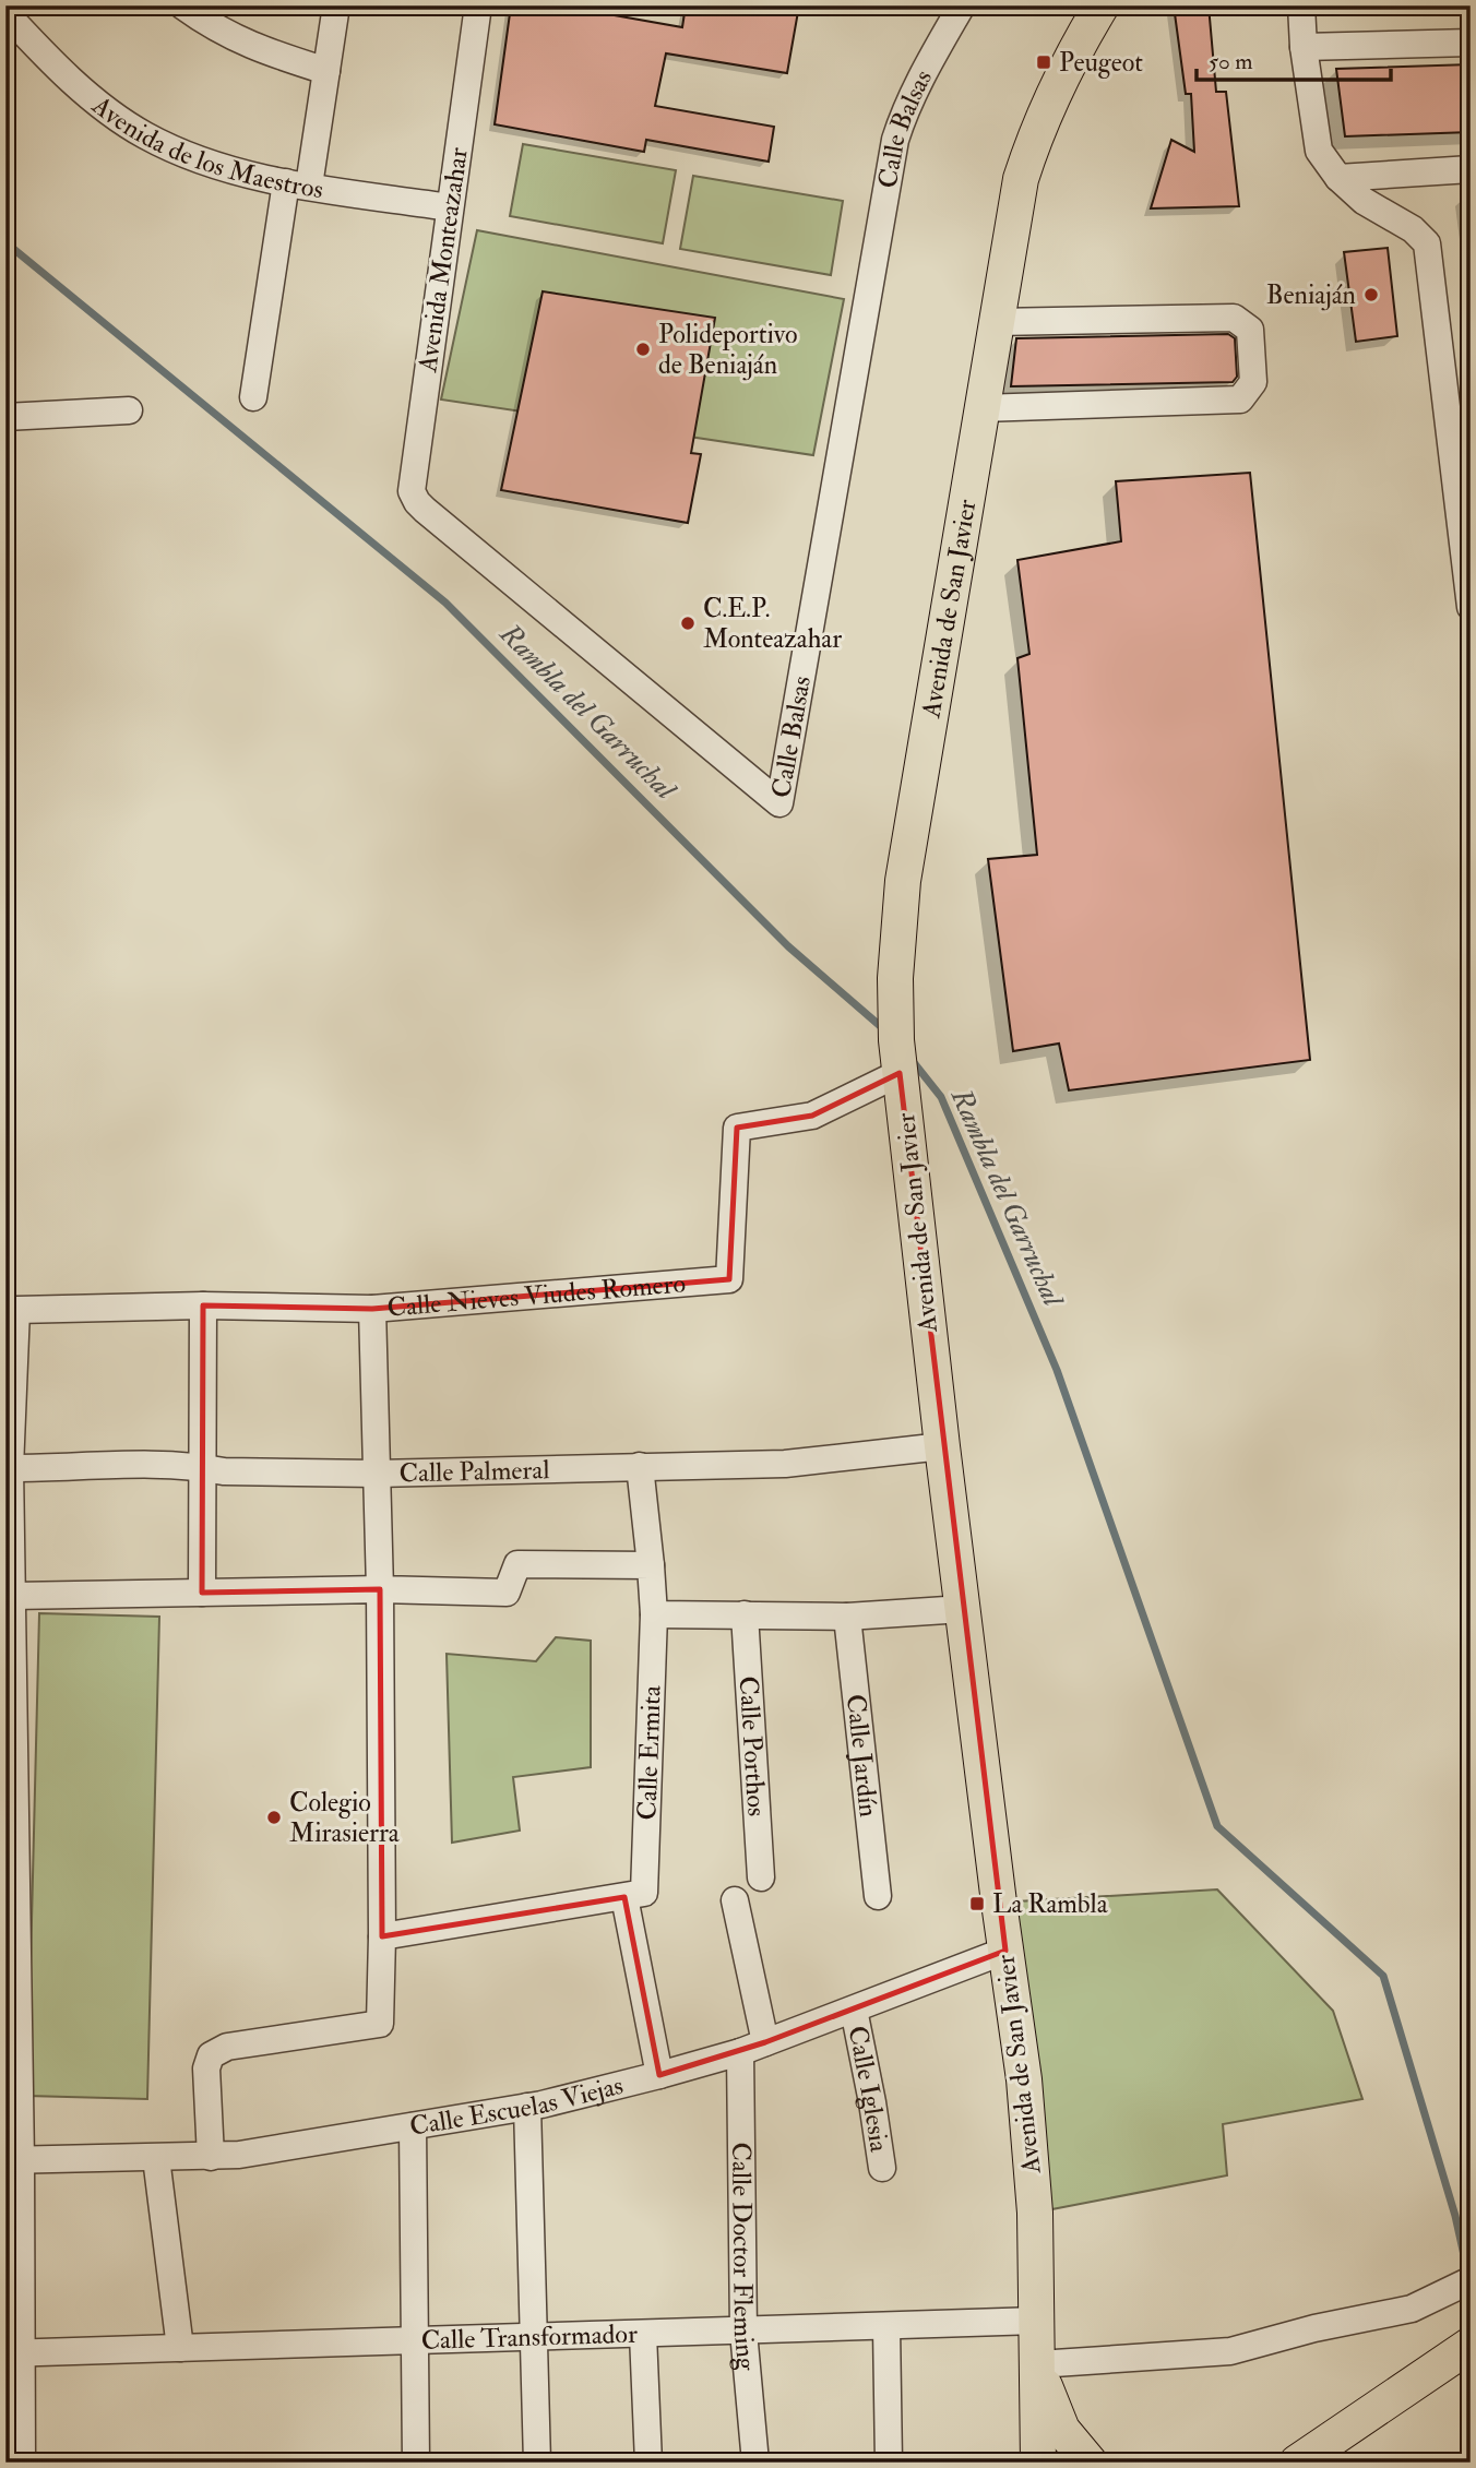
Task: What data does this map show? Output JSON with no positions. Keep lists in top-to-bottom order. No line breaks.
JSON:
{"streets":{"main road":["Avenida de San Javier"],"street":["Calle Balsas","Avenida de los Maestros","Avenida Monteazahar","Calle Nieves Viudes Romero","Calle Palmeral","Calle Porthos","Calle Ermita","Calle Jardín","Calle Iglesia","Calle Escuelas Viejas","Calle Doctor Fleming","Calle Transformador"]},"crossings":[["Calle Balsas","Avenida Monteazahar"],["Avenida de los Maestros","Avenida Monteazahar"],["Avenida de San Javier","Calle Nieves Viudes Romero"],["Avenida de San Javier","Calle Palmeral"],["Avenida de San Javier","Calle Escuelas Viejas"],["Avenida de San Javier","Calle Transformador"],["Calle Nieves Viudes Romero","Calle Palmeral"],["Calle Palmeral","Calle Ermita"],["Calle Ermita","Calle Escuelas Viejas"],["Calle Iglesia","Calle Escuelas Viejas"],["Calle Escuelas Viejas","Calle Doctor Fleming"],["Calle Doctor Fleming","Calle Transformador"]],"water":["Rambla del Garruchal"],"places":{"transit":["Peugeot","La Rambla"],"other":["Beniaján","Polideportivo de Beniaján","C.E.P. Monteazahar","Colegio Mirasierra"]},"scale_bar":"50 m"}
